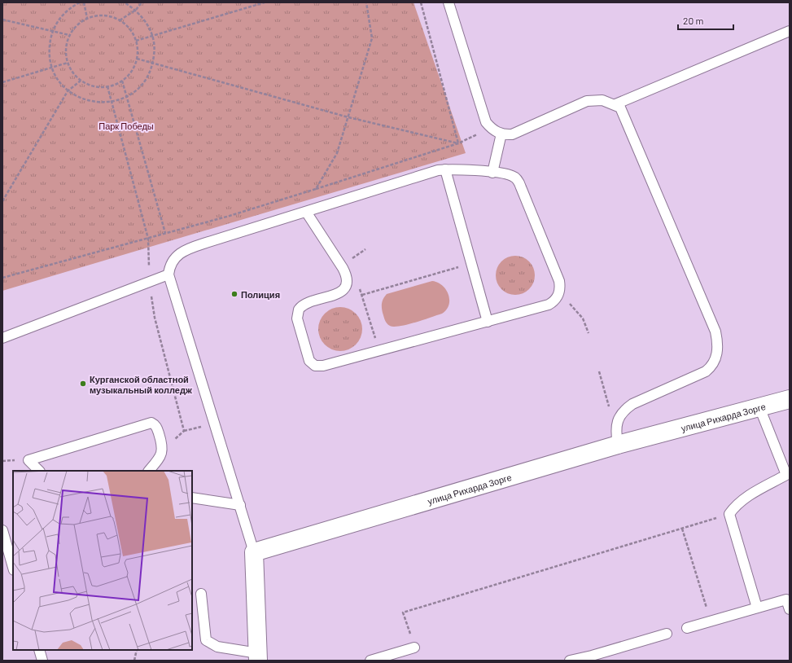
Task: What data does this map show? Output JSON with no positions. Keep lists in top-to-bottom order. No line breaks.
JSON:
{"streets":{"street":["улица Рихарда Зорге"]},"parks":["Парк Победы"],"places":["Полиция","Курганской областной музыкальный колледж"],"scale_bar":"20 m"}
